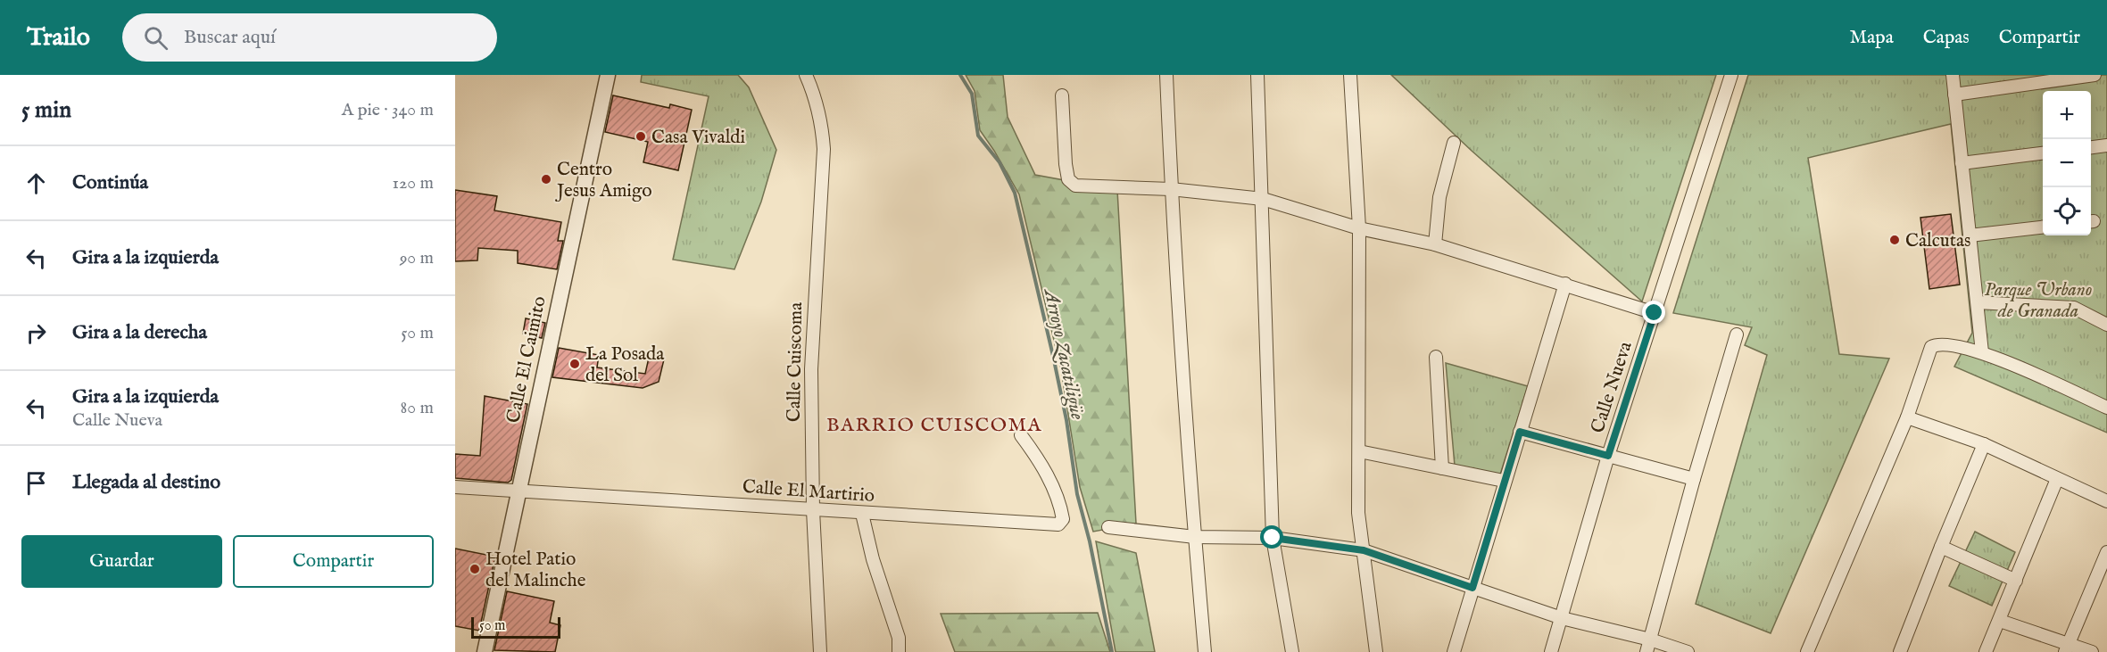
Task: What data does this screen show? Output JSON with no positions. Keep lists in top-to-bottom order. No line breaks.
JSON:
{"streets":{"street":["Calle El Caimito","Calle Cuiscoma","Calle Nueva","Calle El Martirio"]},"crossings":[["Calle El Caimito","Calle El Martirio"],["Calle Cuiscoma","Calle El Martirio"]],"districts":["BARRIO CUISCOMA"],"water":["Arroyo Zacatiligüe"],"parks":["Parque Urbano de Granada"],"places":["Casa Vivaldi","Centro Jesus Amigo","Calcutas","La Posada del Sol","Hotel Patio del Malinche"],"scale_bar":"50 m","page":{"header":"Trailo","search":"Buscar aquí","nav":["Mapa","Capas","Compartir"],"heading":["5 min","A pie · 340 m"],"map_buttons":["+","−"],"list":[["Continúa","120 m"],["Gira a la izquierda","90 m"],["Gira a la derecha","50 m"],["Gira a la izquierda","Calle Nueva","80 m"],"Llegada al destino"],"buttons":["Guardar","Compartir"],"scale":"50 m"}}
